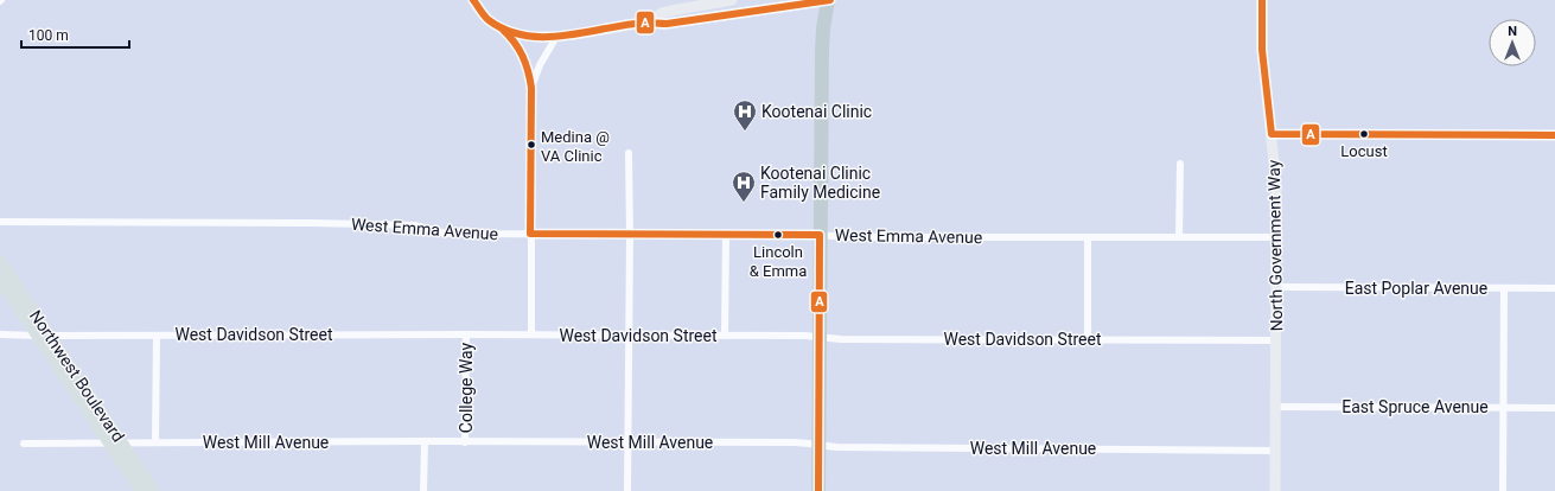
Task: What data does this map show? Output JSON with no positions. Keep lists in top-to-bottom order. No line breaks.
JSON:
{"streets":{"main road":["North Government Way","Northwest Boulevard"],"street":["West Emma Avenue","East Poplar Avenue","West Davidson Street","College Way","East Spruce Avenue","West Mill Avenue"]},"crossings":[["West Emma Avenue","North Government Way"],["North Government Way","East Poplar Avenue"],["North Government Way","West Davidson Street"],["North Government Way","East Spruce Avenue"],["North Government Way","West Mill Avenue"],["West Davidson Street","Northwest Boulevard"],["West Davidson Street","College Way"],["Northwest Boulevard","West Mill Avenue"],["College Way","West Mill Avenue"]],"places":{"hospital":["Kootenai Clinic","Kootenai Clinic Family Medicine"],"other":["Locust","Medina @ VA Clinic","Lincoln & Emma"]},"lines":["transit line A"],"scale_bar":"100 m","north":"top"}
